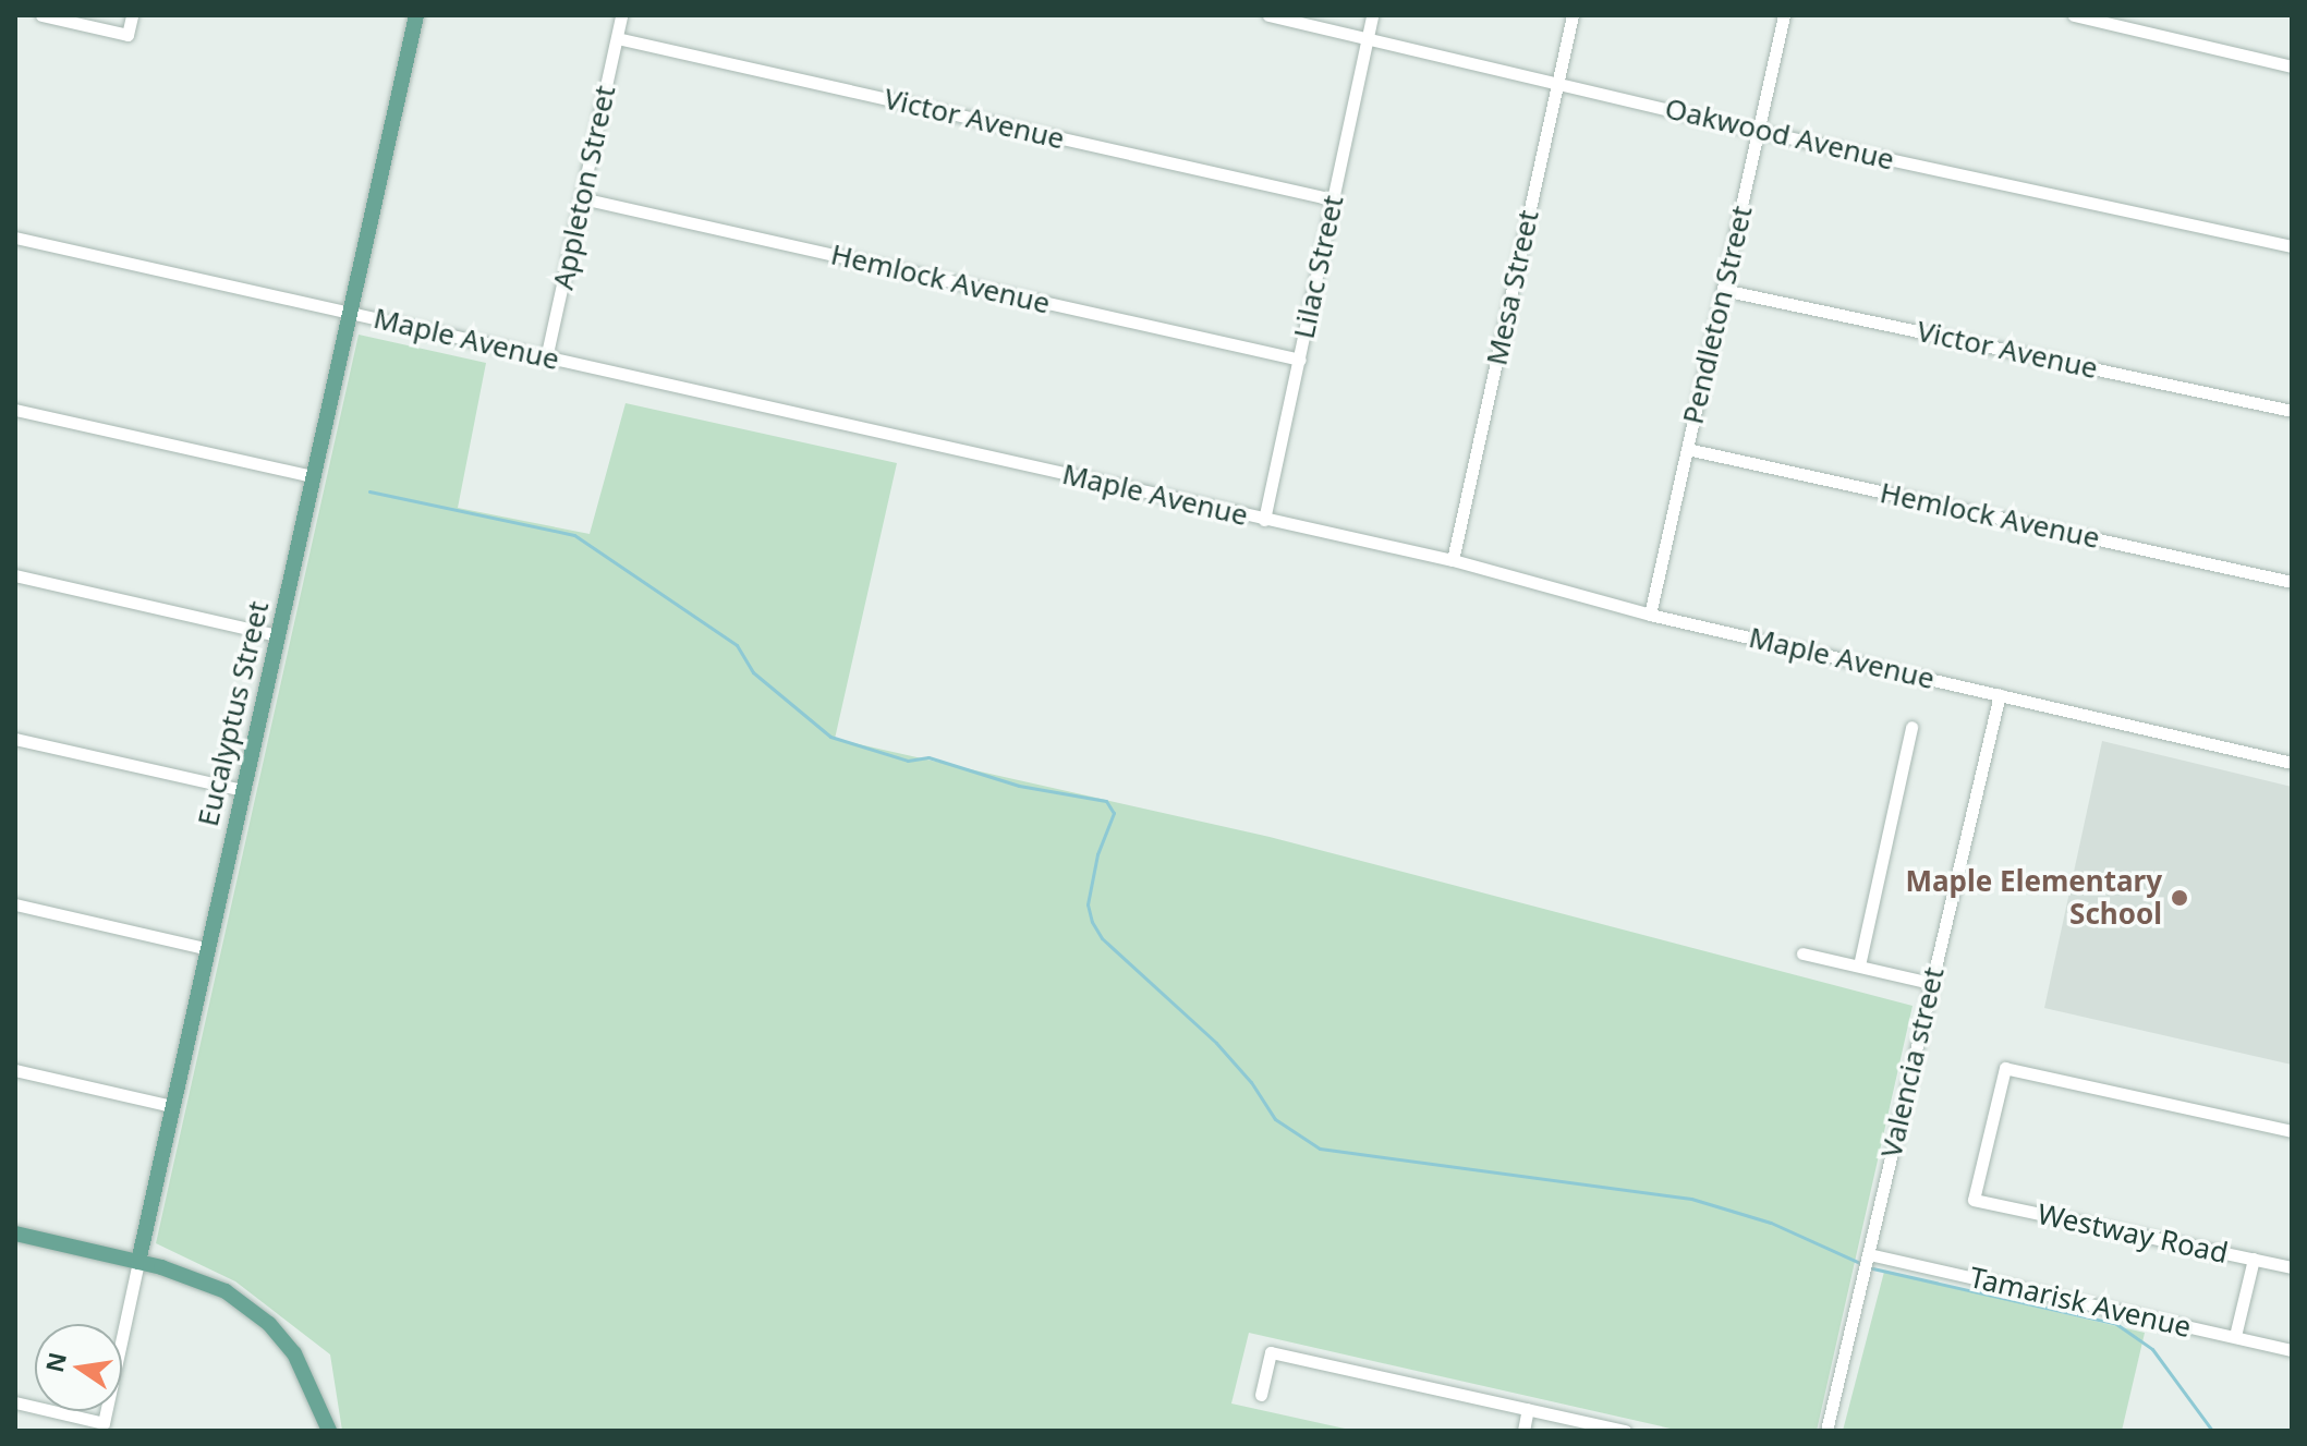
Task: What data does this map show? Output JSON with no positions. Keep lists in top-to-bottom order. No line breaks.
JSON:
{"streets":{"main road":["Eucalyptus Street"],"street":["Victor Avenue","Oakwood Avenue","Appleton Street","Lilac Street","Hemlock Avenue","Mesa Street","Pendleton Street","Maple Avenue","Valencia street","Westway Road","Tamarisk Avenue"]},"crossings":[["Victor Avenue","Appleton Street"],["Victor Avenue","Lilac Street"],["Victor Avenue","Pendleton Street"],["Oakwood Avenue","Lilac Street"],["Oakwood Avenue","Mesa Street"],["Oakwood Avenue","Pendleton Street"],["Appleton Street","Hemlock Avenue"],["Appleton Street","Maple Avenue"],["Lilac Street","Hemlock Avenue"],["Lilac Street","Maple Avenue"],["Hemlock Avenue","Pendleton Street"],["Mesa Street","Maple Avenue"],["Pendleton Street","Maple Avenue"],["Maple Avenue","Eucalyptus Street"],["Maple Avenue","Valencia street"],["Valencia street","Tamarisk Avenue"]],"places":["Maple Elementary School"],"north":"left"}
